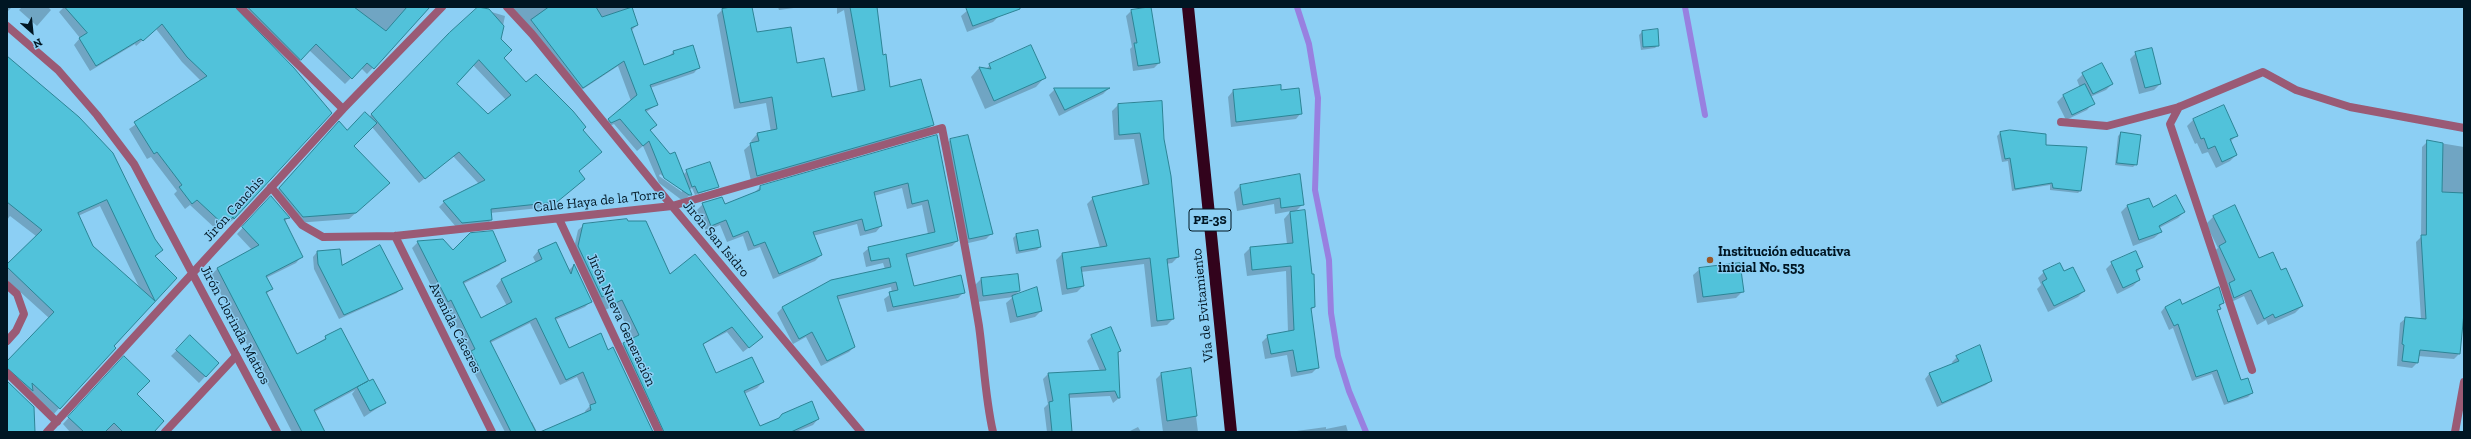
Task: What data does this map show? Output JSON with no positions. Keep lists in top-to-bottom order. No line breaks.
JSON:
{"streets":{"highway":["PE-3S","Vía de Evitamiento"],"street":["Calle Haya de la Torre","Jirón Canchis","Jirón San Isidro","Jirón Nueva Generación","Jirón Clorinda Mattos","Avenida Cáceres"]},"crossings":[["Calle Haya de la Torre","Jirón Canchis"],["Calle Haya de la Torre","Jirón San Isidro"],["Calle Haya de la Torre","Jirón Nueva Generación"],["Calle Haya de la Torre","Avenida Cáceres"],["Jirón Canchis","Jirón Clorinda Mattos"]],"places":["Institución educativa inicial No. 553"],"north":"bottom right"}
